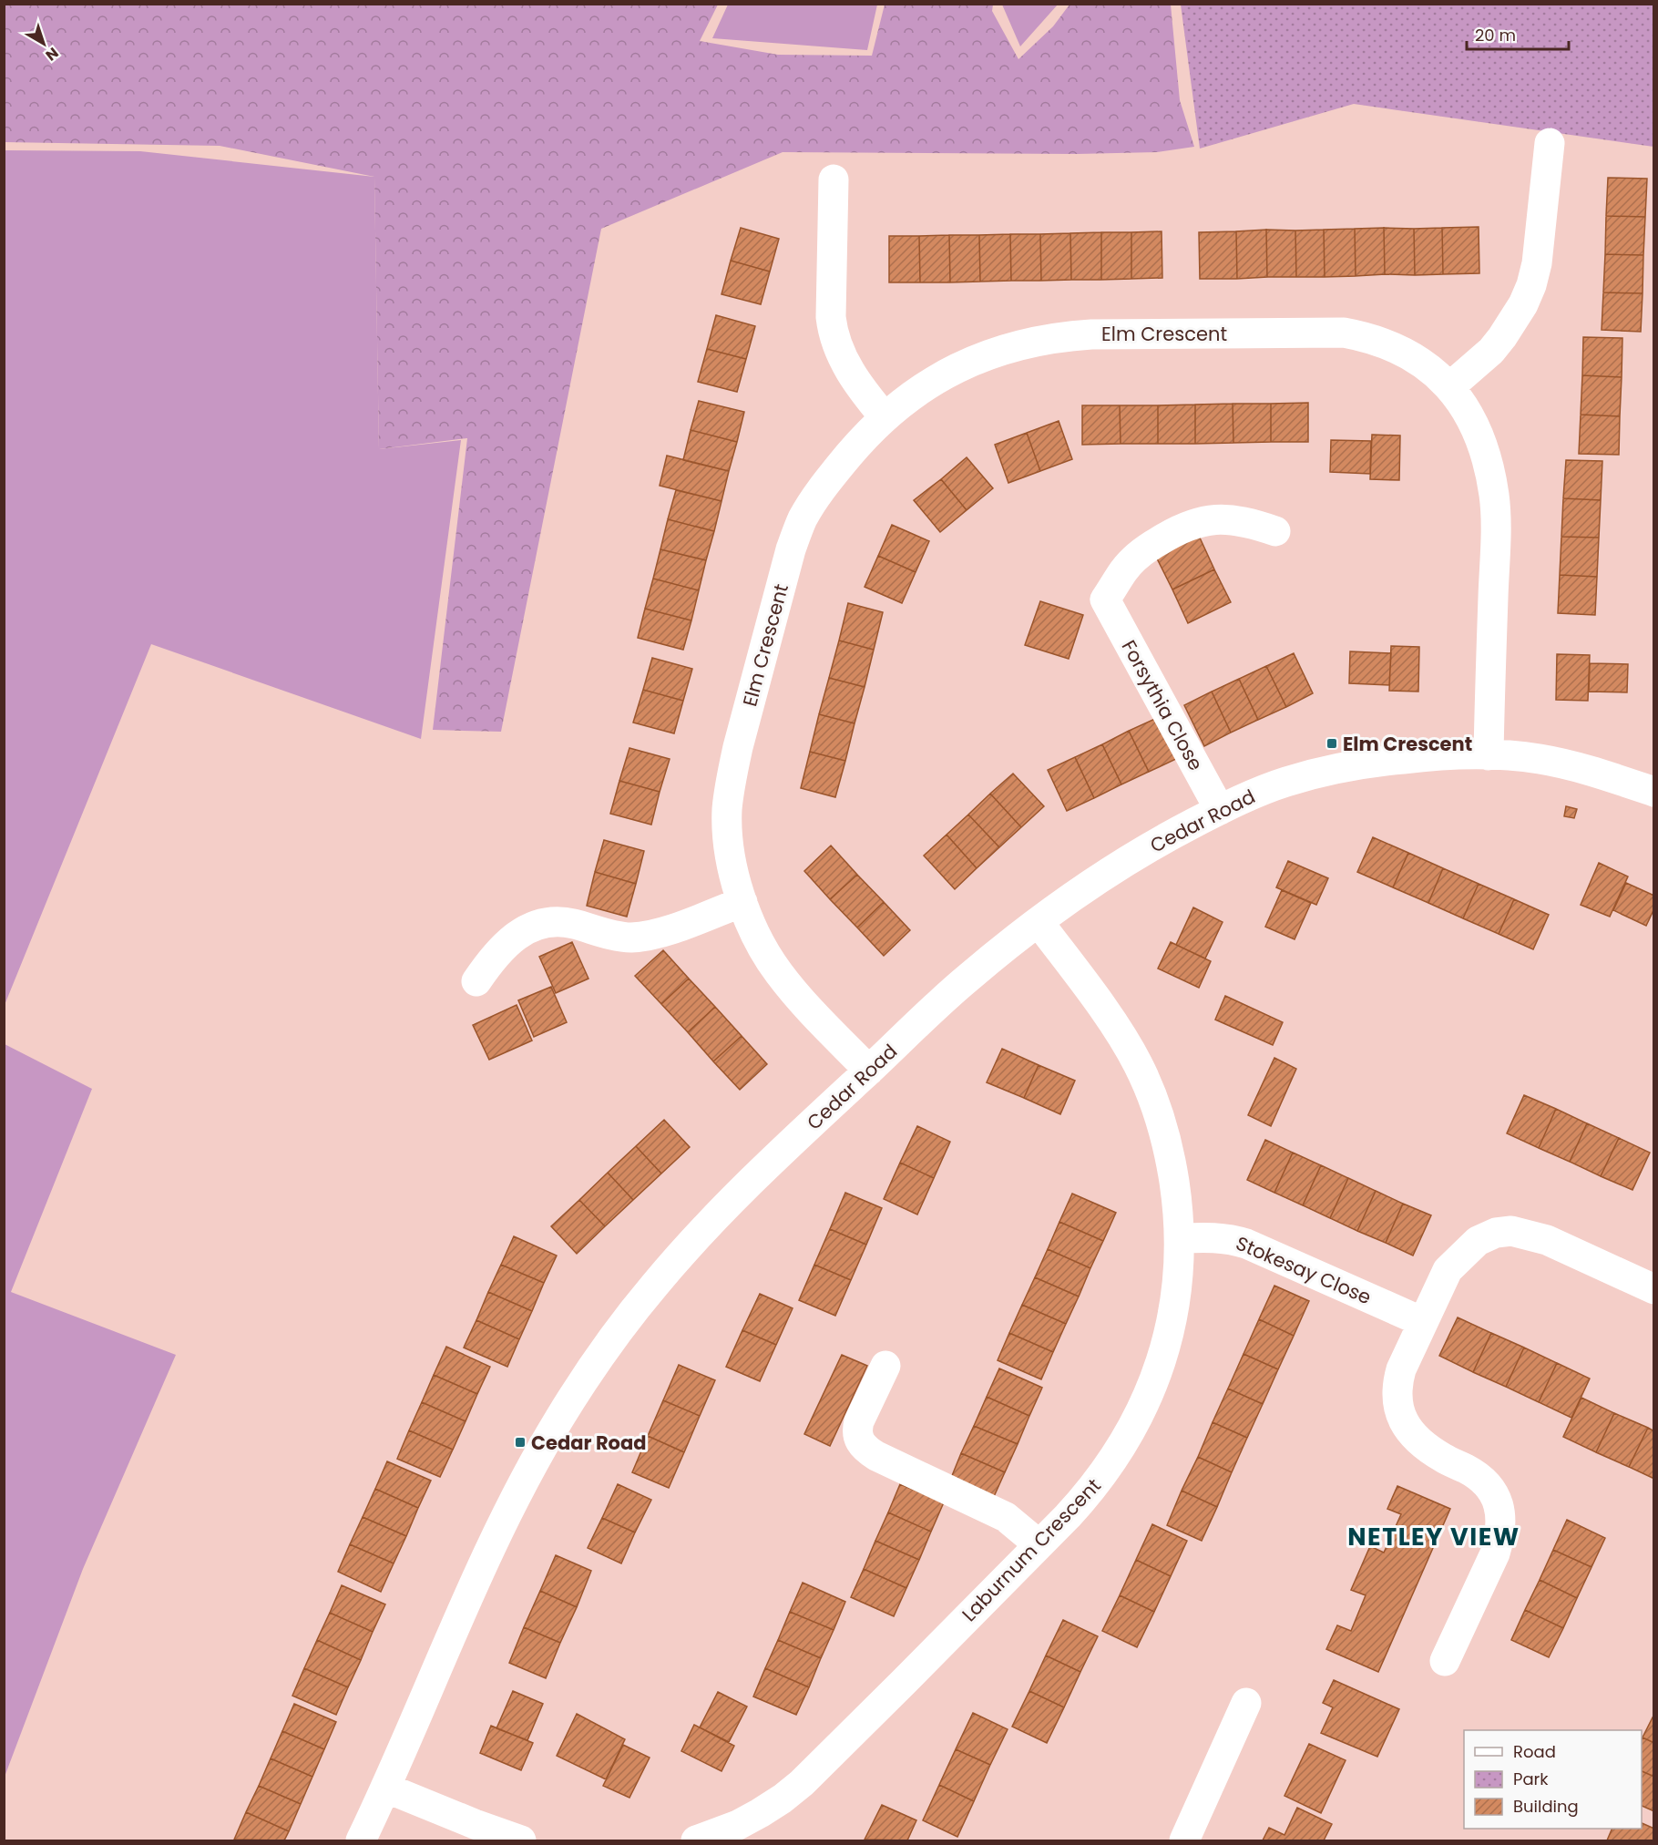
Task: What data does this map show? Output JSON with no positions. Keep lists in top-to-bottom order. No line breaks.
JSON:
{"streets":{"street":["Elm Crescent","Forsythia Close","Cedar Road","Stokesay Close","Laburnum Crescent"]},"crossings":[["Elm Crescent","Cedar Road"],["Forsythia Close","Cedar Road"],["Cedar Road","Laburnum Crescent"],["Stokesay Close","Laburnum Crescent"]],"districts":["NETLEY VIEW"],"places":{"transit":["Elm Crescent","Cedar Road"]},"legend":["Road","Park","Building"],"scale_bar":"20 m","north":"bottom right"}
